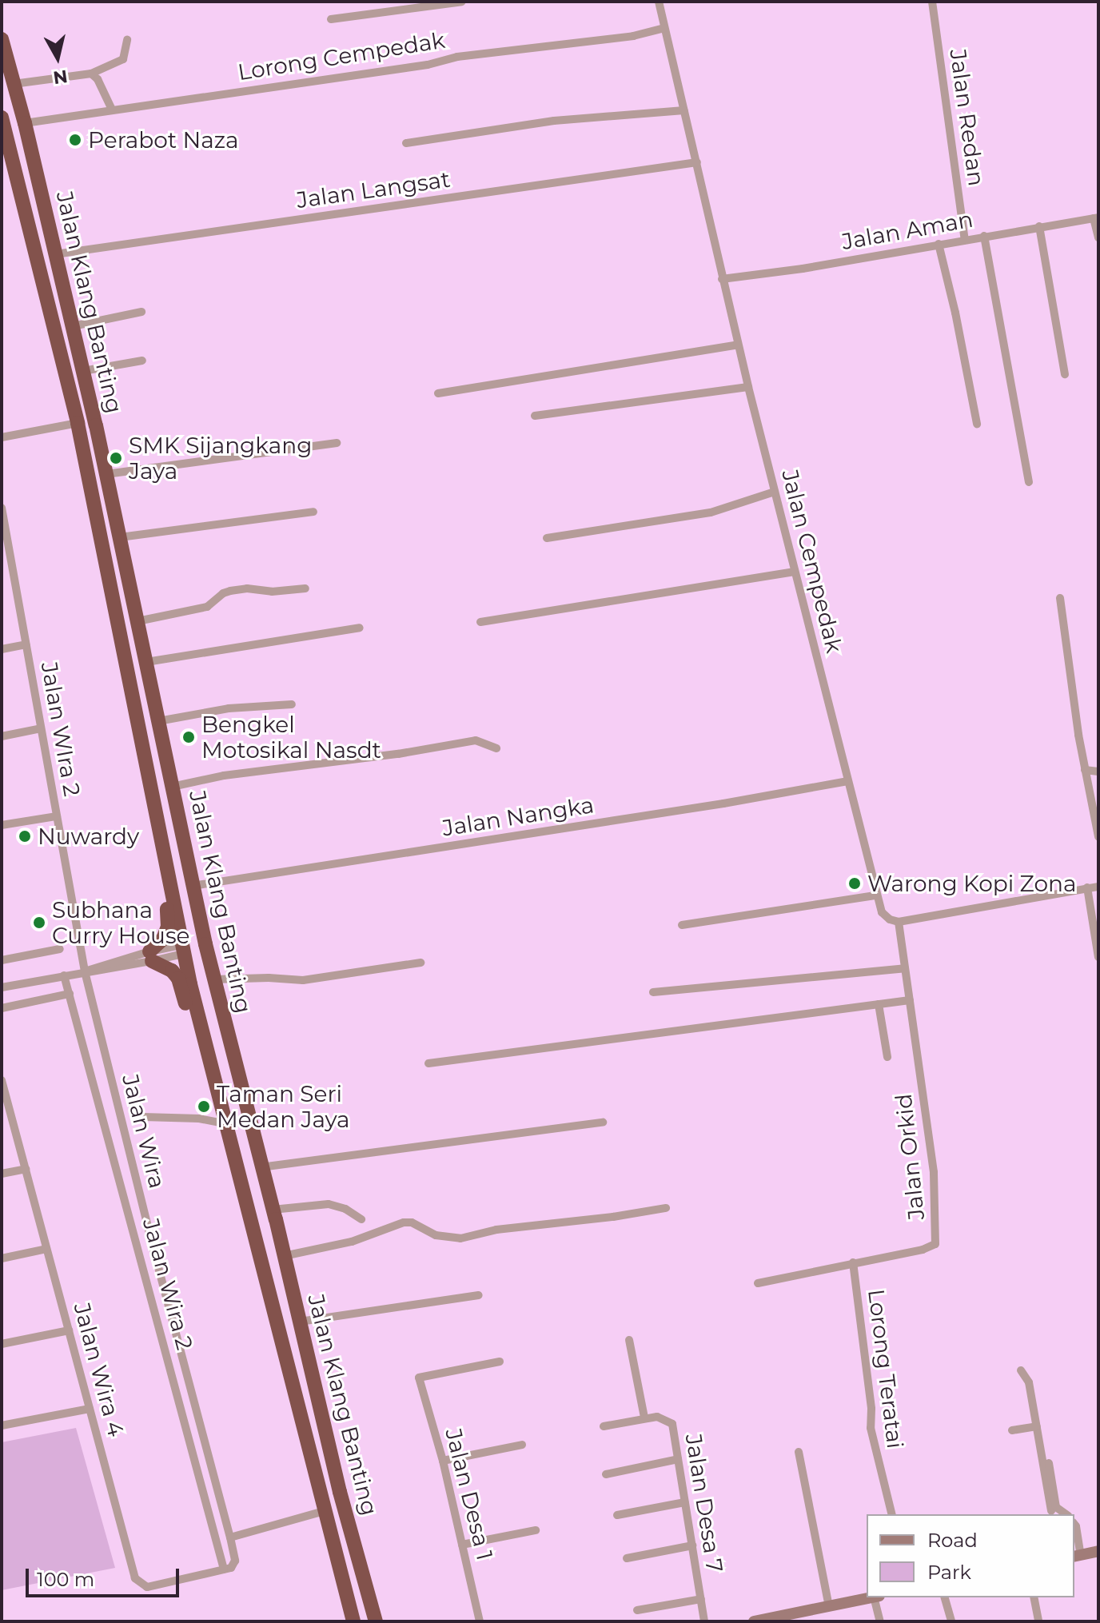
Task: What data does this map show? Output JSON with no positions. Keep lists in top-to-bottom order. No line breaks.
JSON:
{"streets":{"highway":["Jalan Klang Banting"],"street":["Lorong Cempedak","Jalan Redan","Jalan Langsat","Jalan Aman","Jalan Cempedak","Jalan WIra 2","Jalan Nangka","Jalan Wira","Jalan Orkid","Jalan Wira 2","Lorong Teratai","Jalan Wira 4","Jalan Desa 1","Jalan Desa 7"]},"crossings":[["Lorong Cempedak","Jalan Klang Banting"],["Lorong Cempedak","Jalan Cempedak"],["Jalan Redan","Jalan Aman"],["Jalan Langsat","Jalan Klang Banting"],["Jalan Langsat","Jalan Cempedak"],["Jalan Aman","Jalan Cempedak"],["Jalan Klang Banting","Jalan Nangka"],["Jalan Cempedak","Jalan Nangka"],["Jalan Cempedak","Jalan Orkid"],["Jalan WIra 2","Jalan Wira"],["Jalan Wira","Jalan Wira 2"],["Jalan Wira","Jalan Wira 4"],["Jalan Orkid","Lorong Teratai"],["Jalan Wira 2","Jalan Wira 4"]],"places":["Perabot Naza","SMK Sijangkang Jaya","Bengkel Motosikal Nasdt","Nuwardy","Warong Kopi Zona","Subhana Curry House","Taman Seri Medan Jaya"],"legend":["Road","Park"],"scale_bar":"100 m","north":"bottom"}
